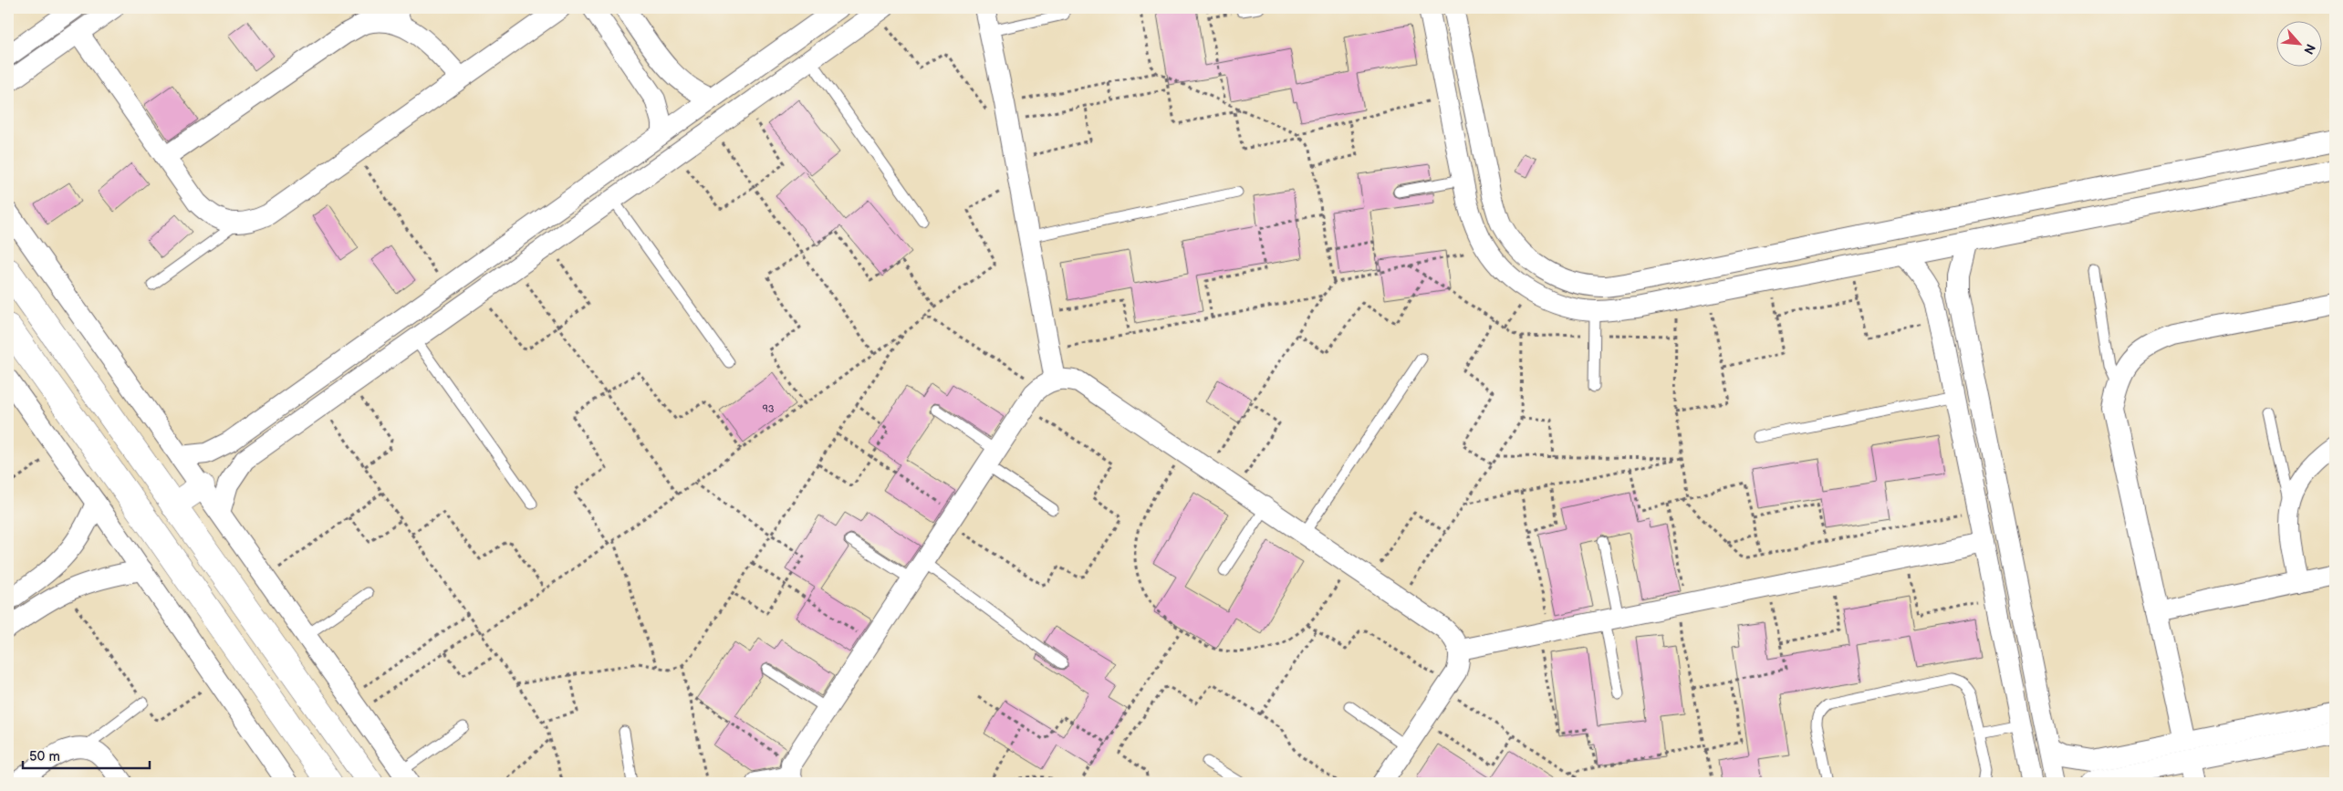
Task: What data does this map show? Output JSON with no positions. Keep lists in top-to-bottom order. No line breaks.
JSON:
{"house_numbers":["93"],"scale_bar":"50 m","north":"bottom right"}
